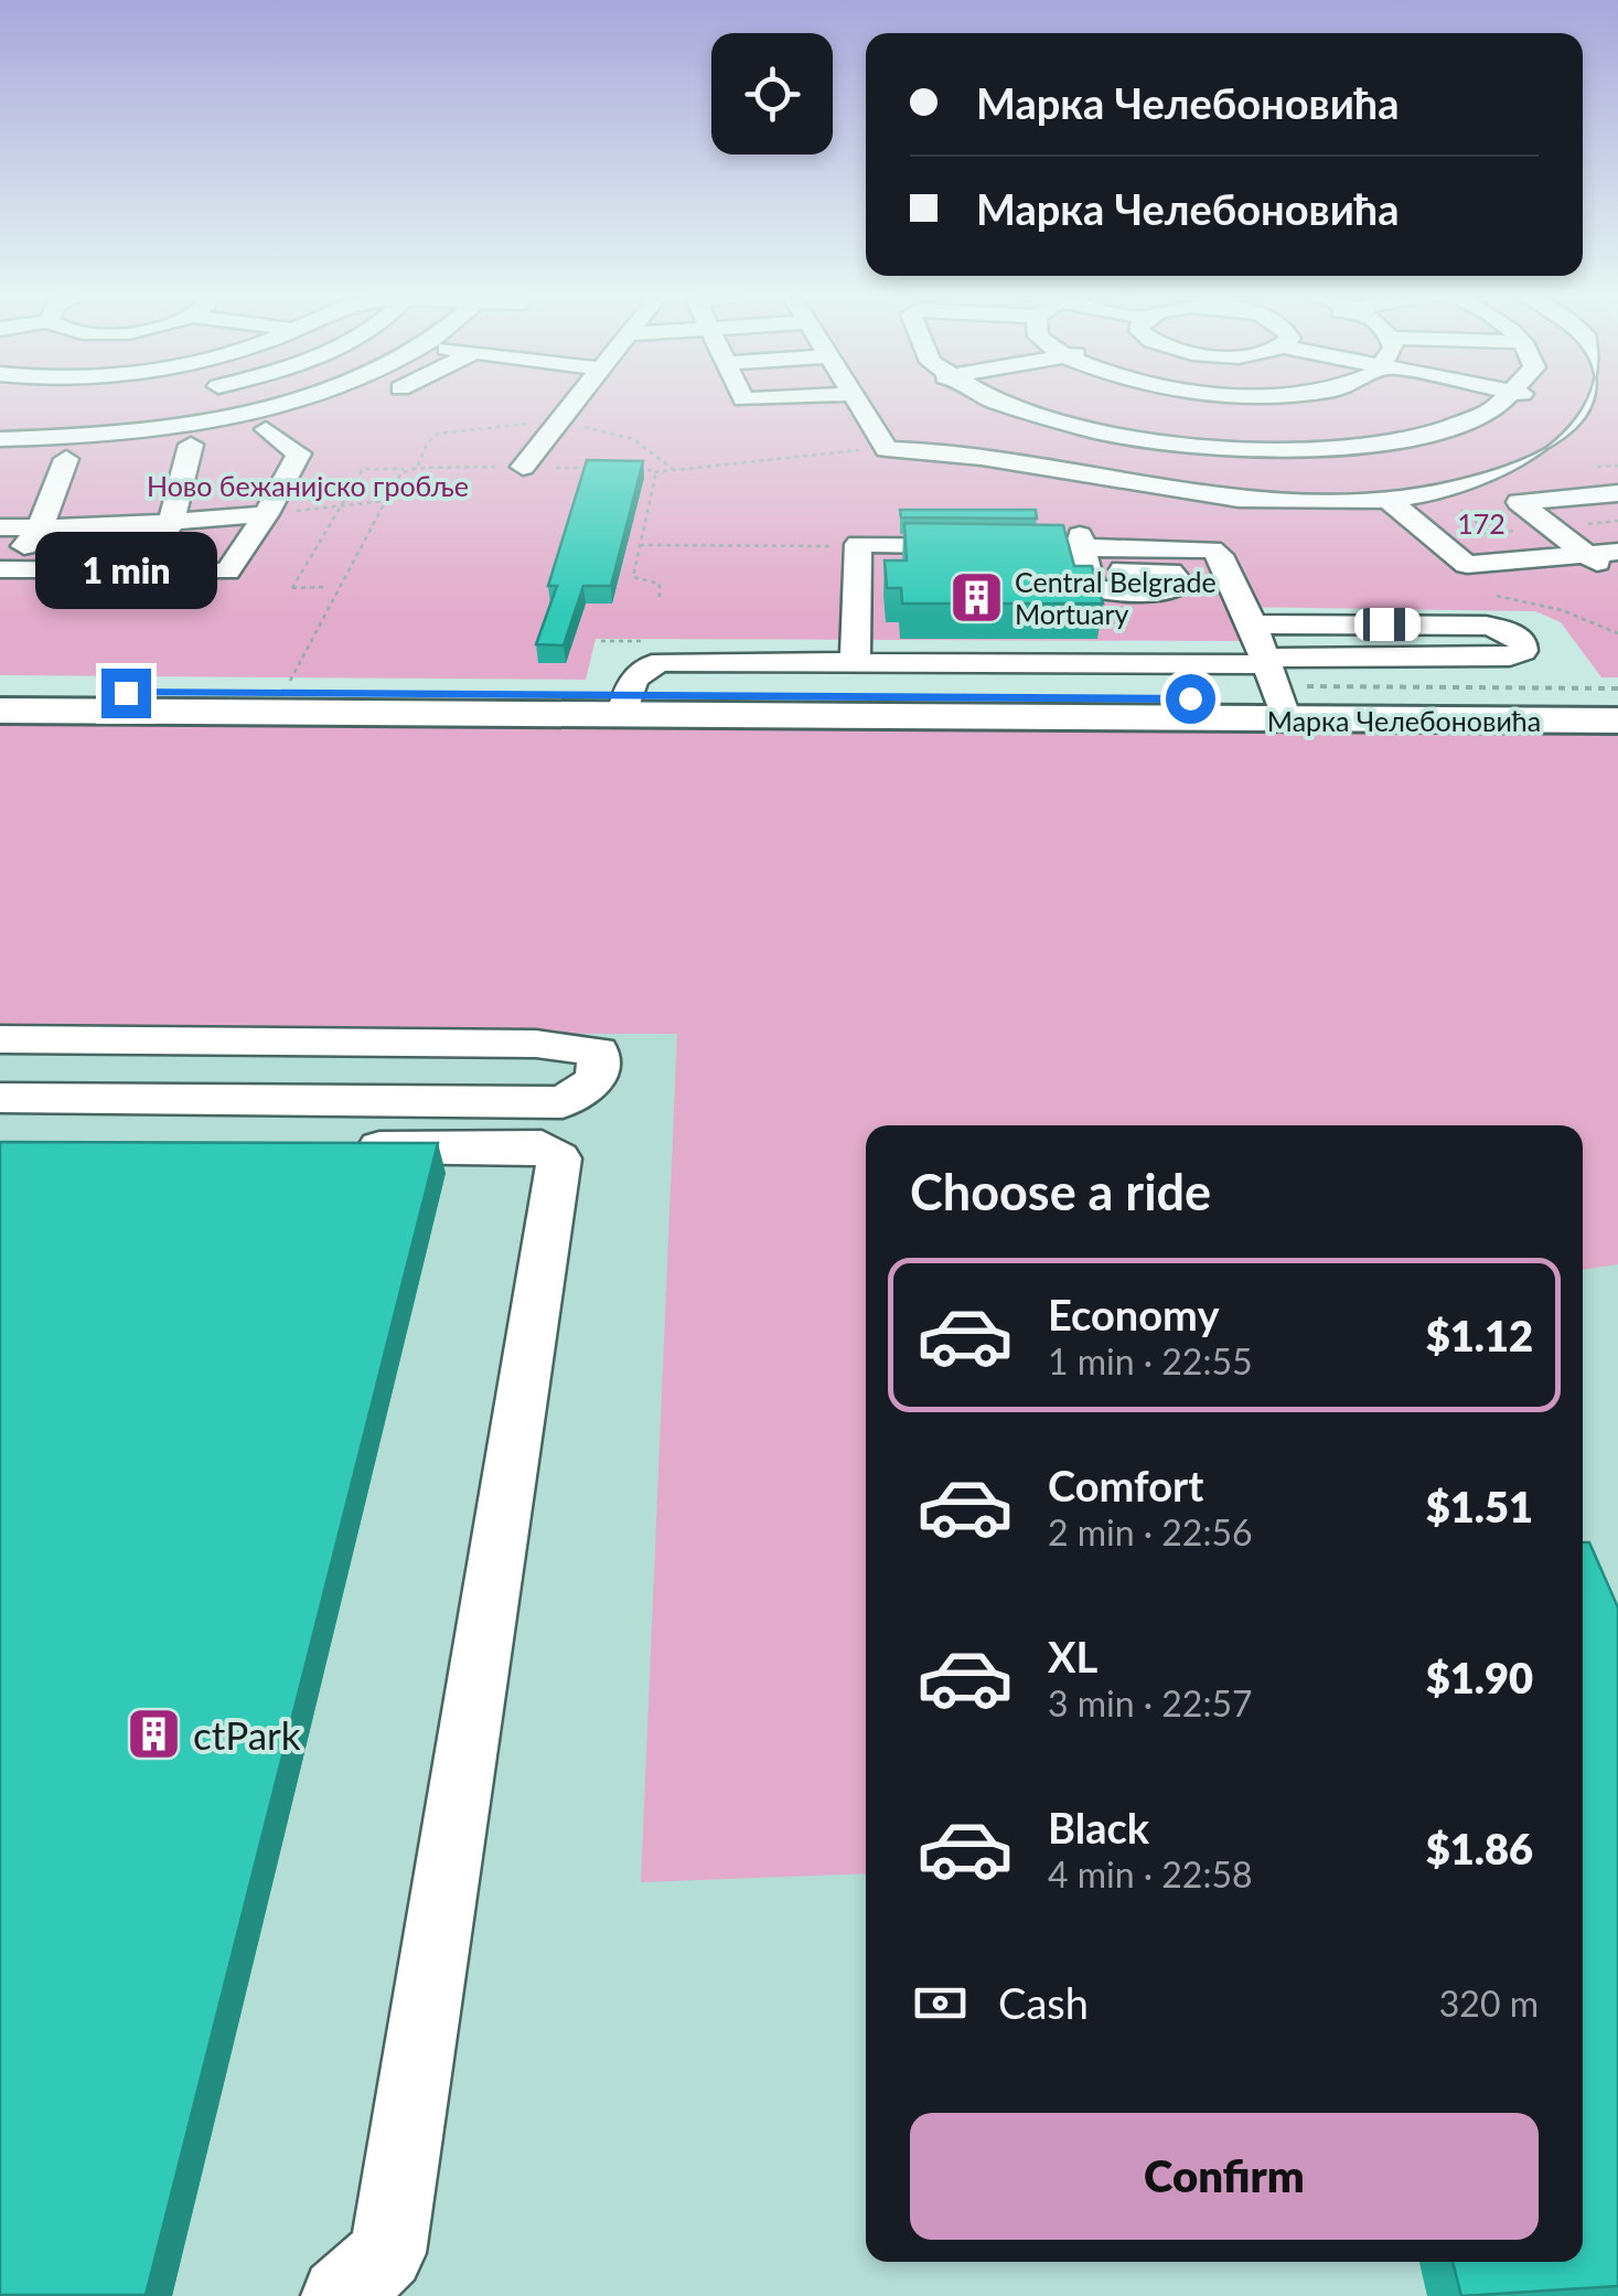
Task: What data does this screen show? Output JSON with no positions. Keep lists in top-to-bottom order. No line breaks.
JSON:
{"streets":{"main road":["Марка Челебоновића"]},"parks":["Ново бежанијско гробље","172"],"places":{"building":["Central Belgrade Mortuary","ctPark"]},"page":{"banner":["Марка Челебоновића","Марка Челебоновића"],"bubble":"1 min","heading":"Choose a ride","list":[{"name":"Economy","note":"1 min · 22:55","value":"$1.12"},{"name":"Comfort","note":"2 min · 22:56","value":"$1.51"},{"name":"XL","note":"3 min · 22:57","value":"$1.90"},{"name":"Black","note":"4 min · 22:58","value":"$1.86"}],"pay":["Cash","320 m"],"buttons":"Confirm"}}
